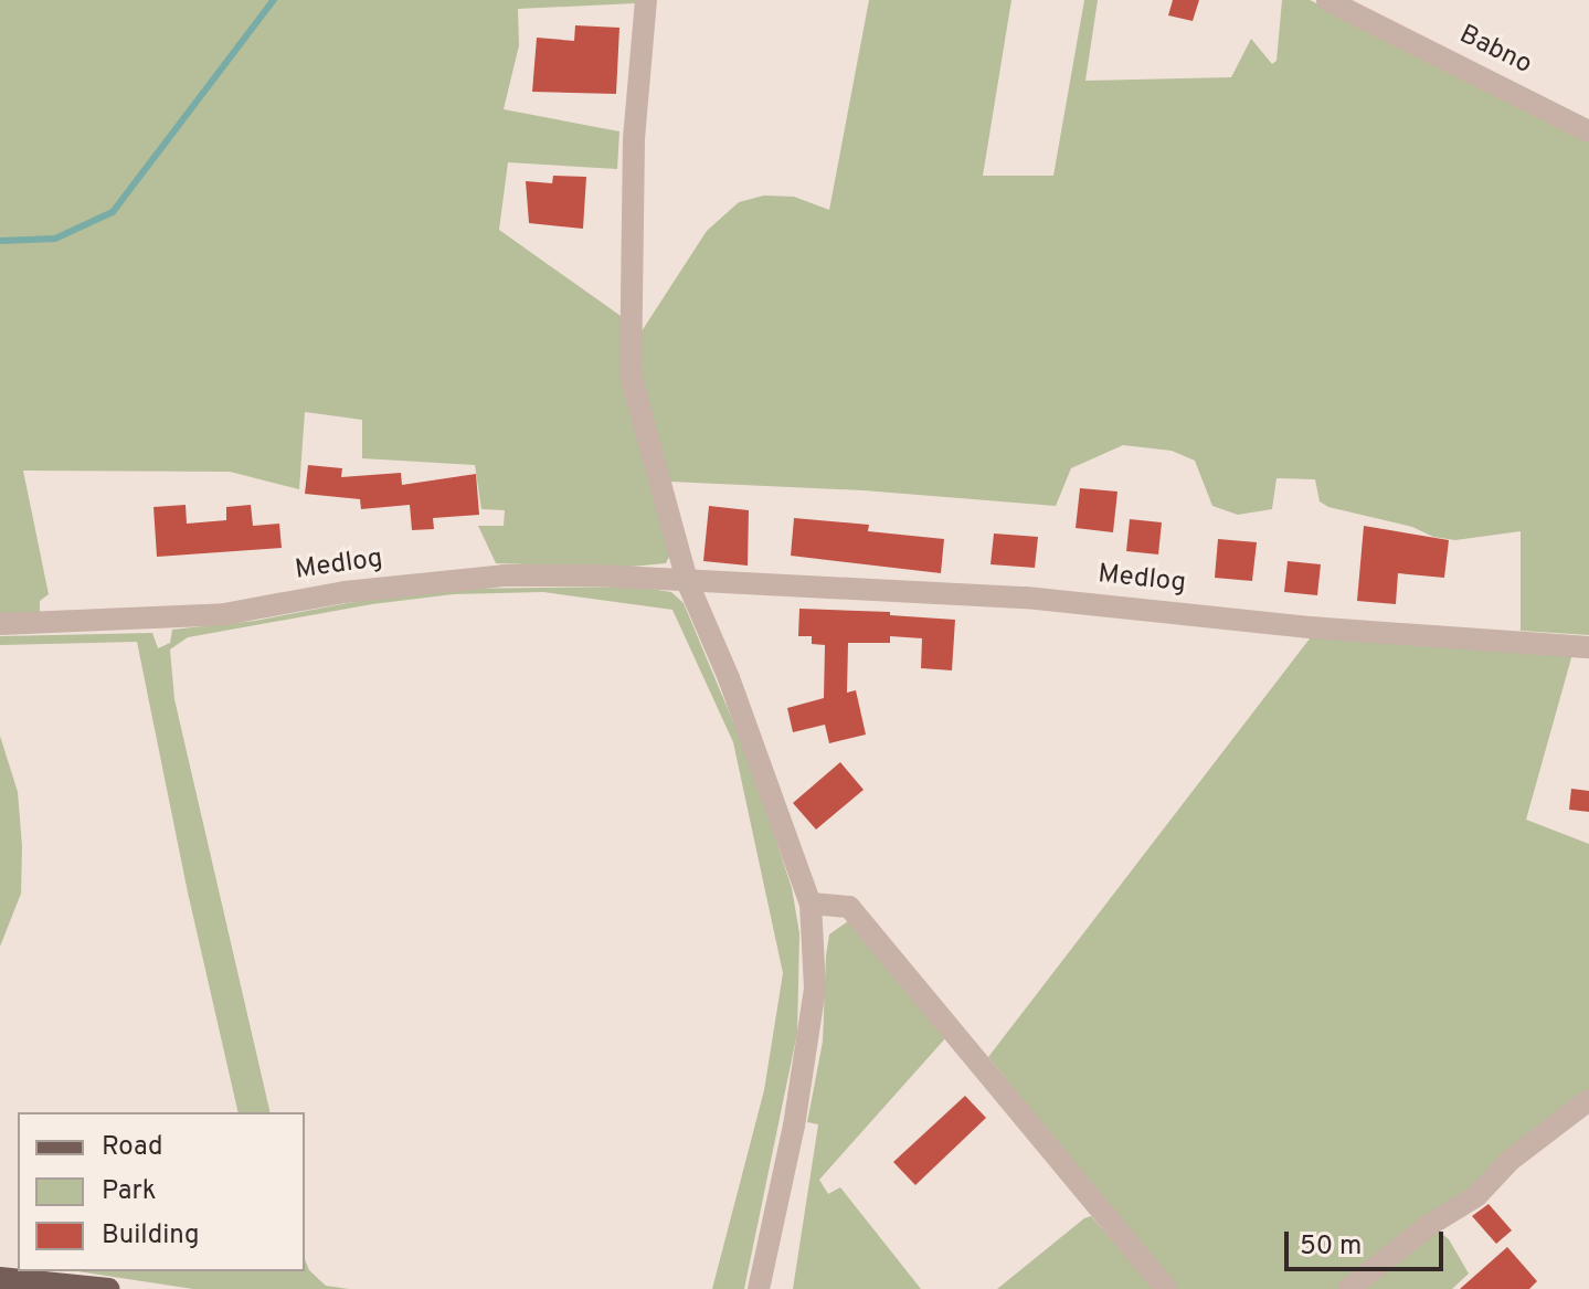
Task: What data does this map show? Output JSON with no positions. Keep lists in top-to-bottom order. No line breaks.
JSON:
{"streets":{"street":["Babno","Medlog"]},"legend":["Road","Park","Building"],"scale_bar":"50 m"}
